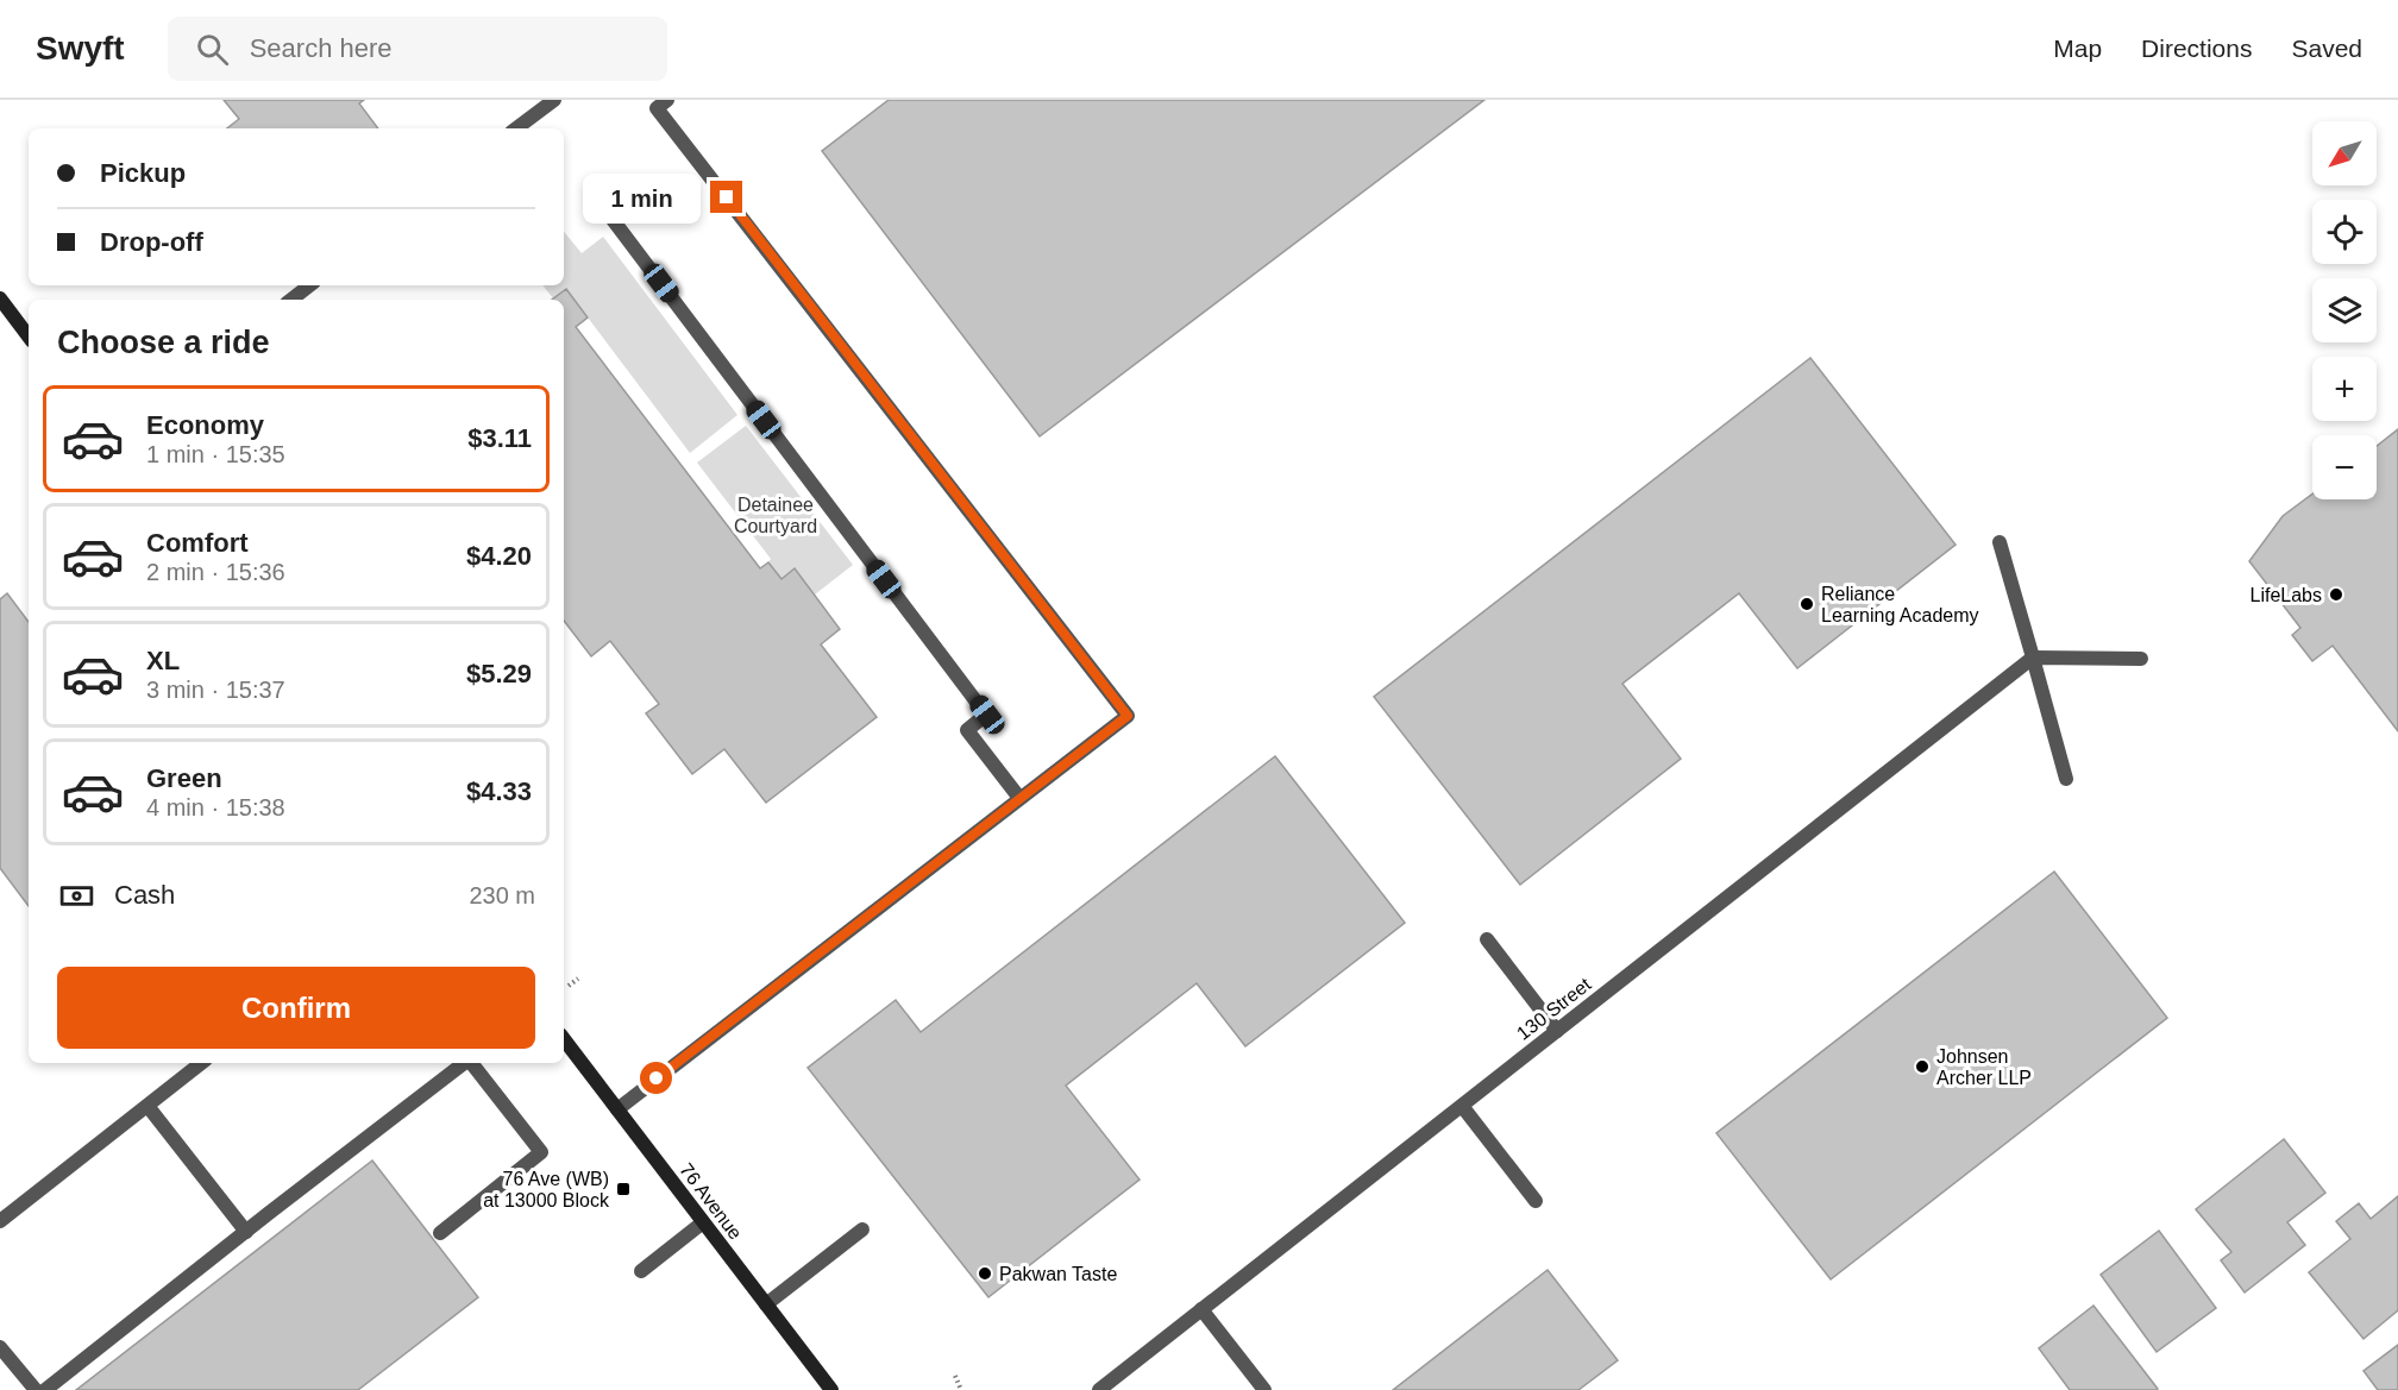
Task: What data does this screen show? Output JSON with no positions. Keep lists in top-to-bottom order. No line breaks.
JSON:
{"streets":{"main road":["76 Avenue"],"street":["130 Street"]},"parks":["Detainee Courtyard"],"places":{"other":["LifeLabs","Reliance Learning Academy","Johnsen Archer LLP","Pakwan Taste"],"transit":["76 Ave (WB) at 13000 Block"]},"north":"bottom left","page":{"header":"Swyft","search":"Search here","nav":["Map","Directions","Saved"],"map_buttons":["+","−"],"banner":["Pickup","Drop-off"],"bubble":"1 min","heading":"Choose a ride","list":[{"name":"Economy","note":"1 min · 15:35","value":"$3.11"},{"name":"Comfort","note":"2 min · 15:36","value":"$4.20"},{"name":"XL","note":"3 min · 15:37","value":"$5.29"},{"name":"Green","note":"4 min · 15:38","value":"$4.33"}],"pay":["Cash","230 m"],"buttons":"Confirm"}}
